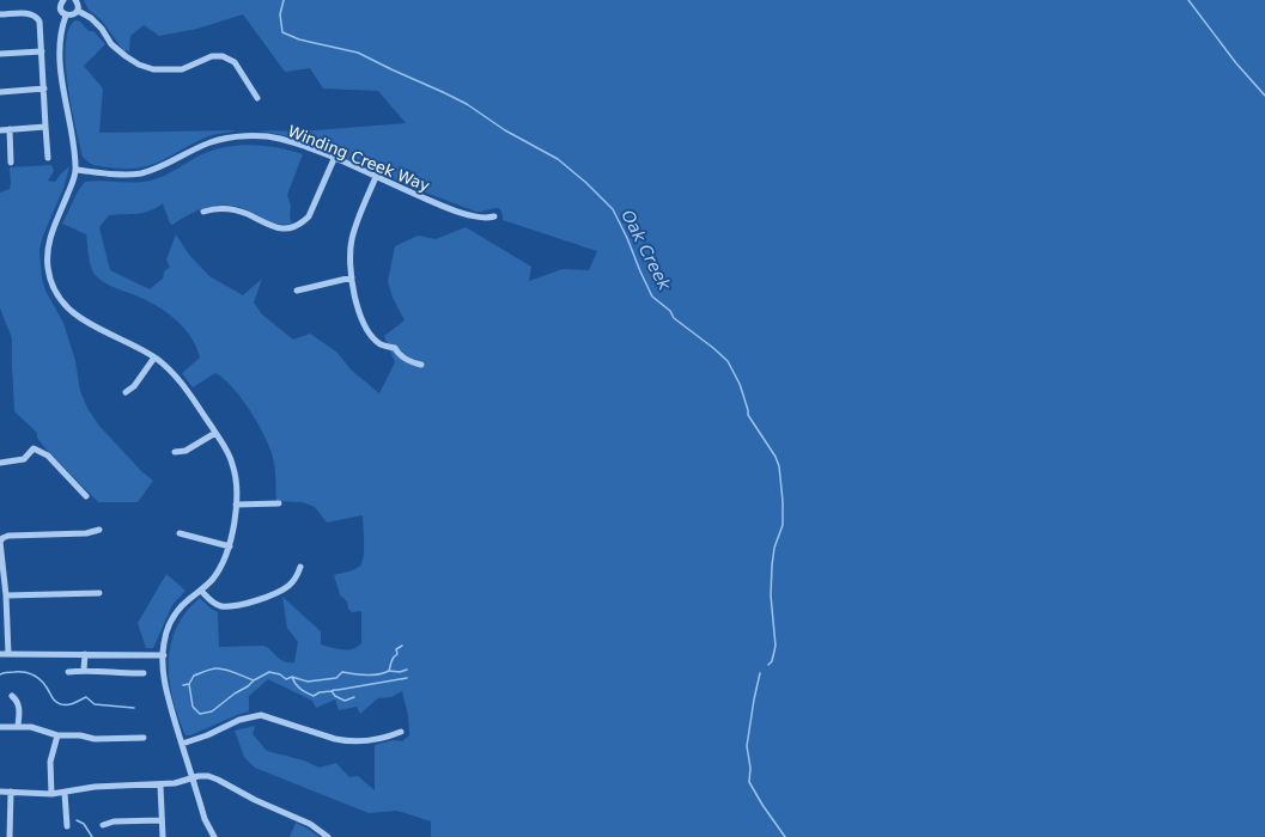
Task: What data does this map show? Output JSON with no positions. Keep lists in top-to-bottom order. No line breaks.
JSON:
{"streets":{"street":["Winding Creek Way"]},"water":["Oak Creek"]}
